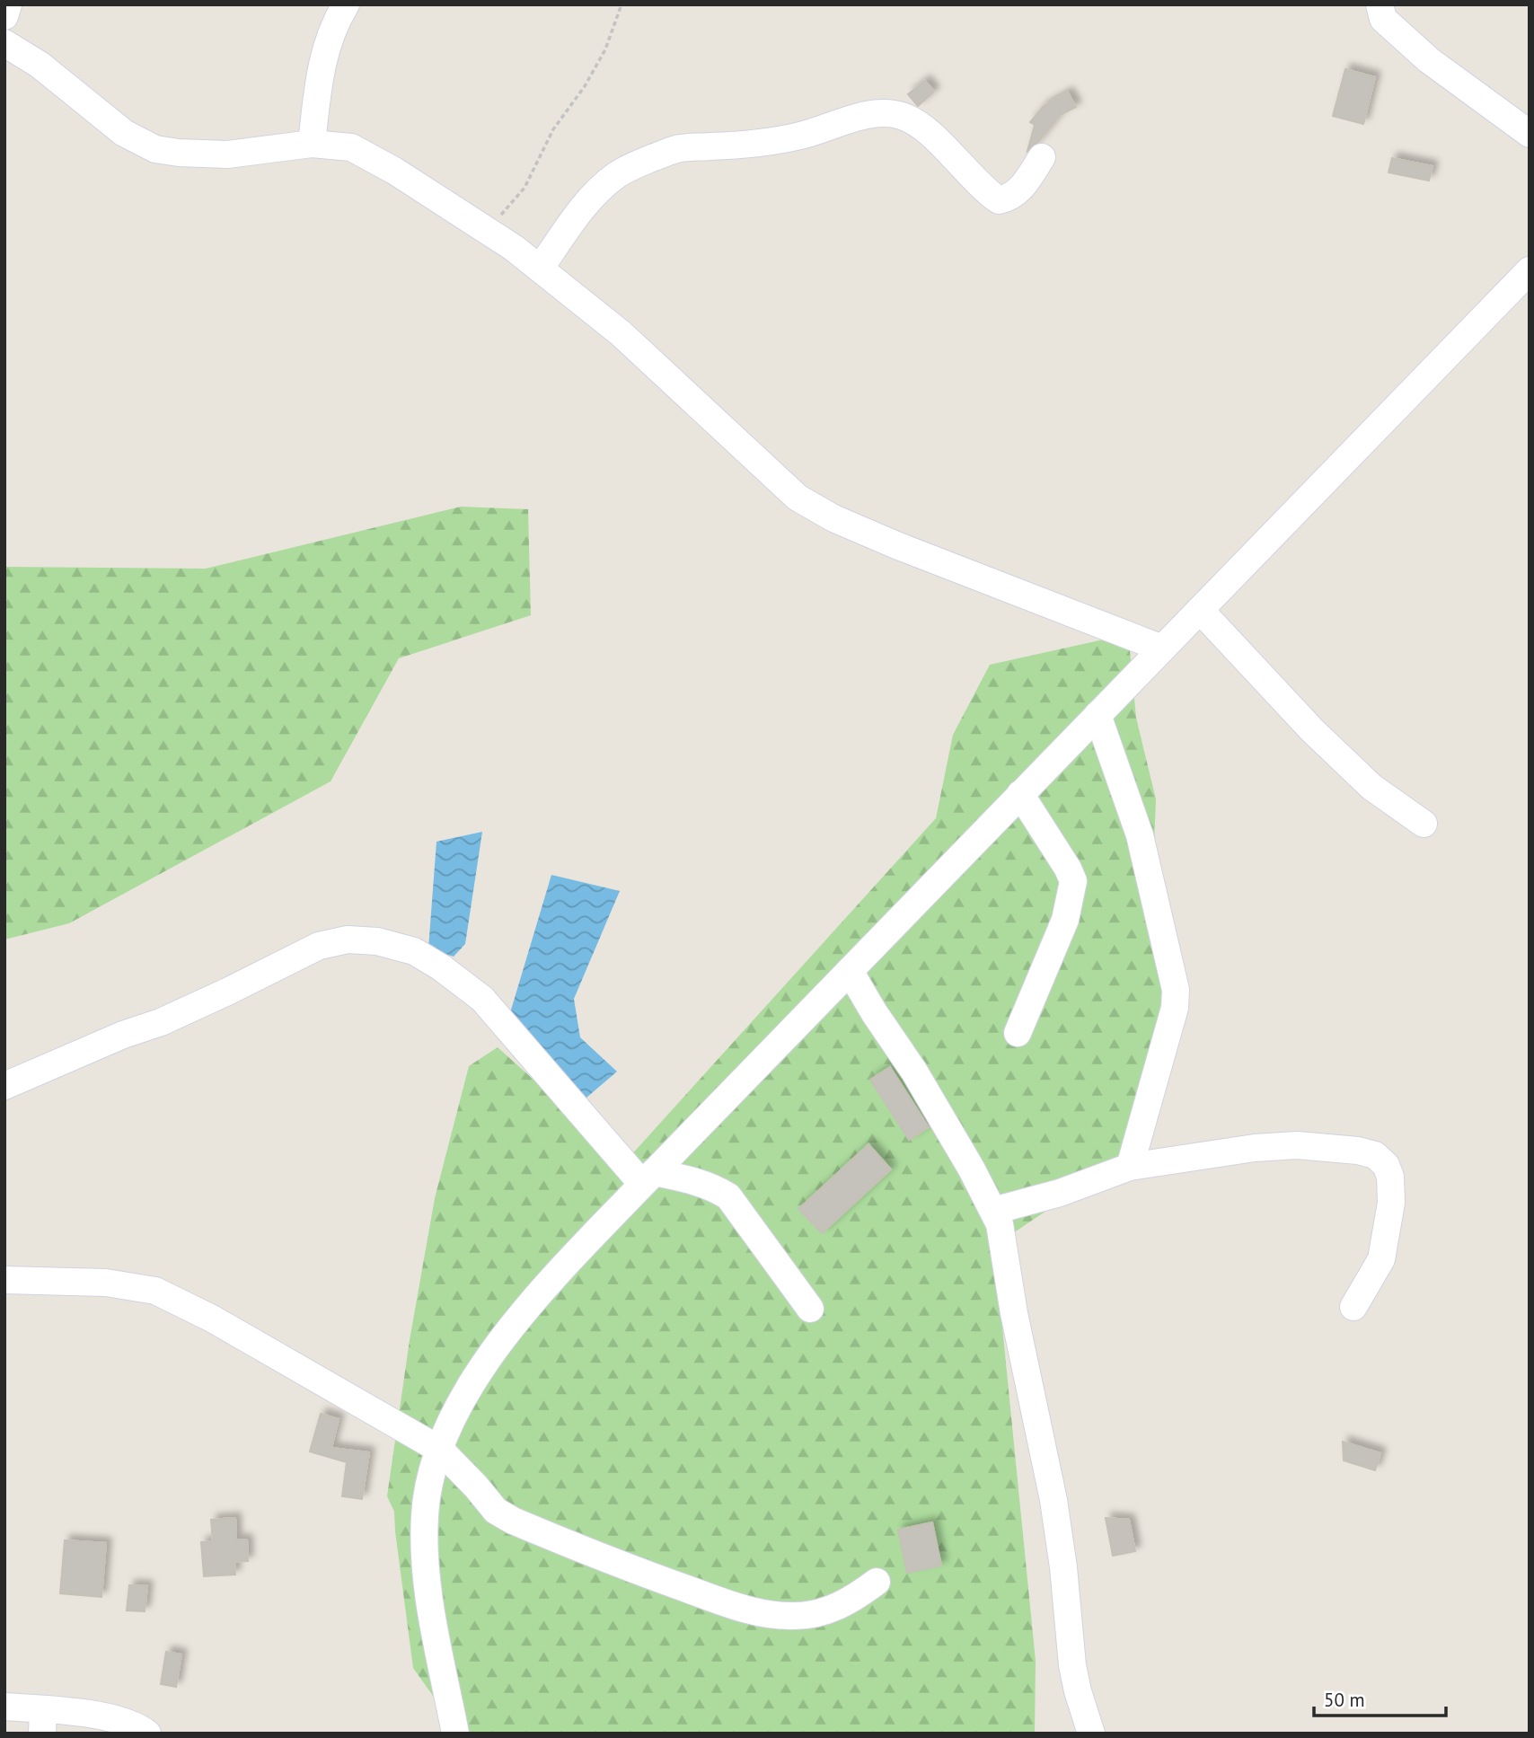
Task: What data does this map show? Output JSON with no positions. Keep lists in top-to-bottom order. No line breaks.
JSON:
{"scale_bar":"50 m"}
